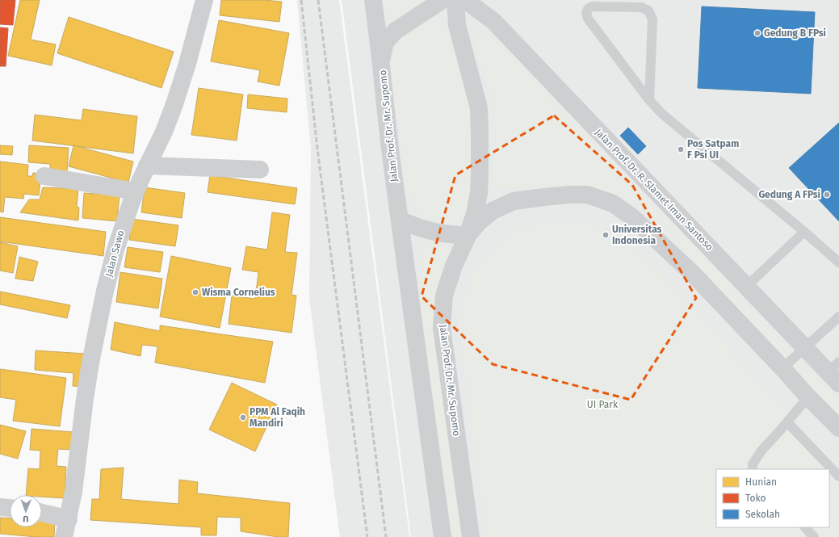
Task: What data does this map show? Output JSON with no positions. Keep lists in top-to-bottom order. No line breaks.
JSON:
{"streets":{"street":["Jalan Prof. Dr. Mr. Supomo","Jalan Prof. Dr. R. Slamet Iman Santoso","Jalan Sawo"]},"parks":["UI Park"],"places":["Gedung B FPsi","Pos Satpam F Psi UI","Gedung A FPsi","Universitas Indonesia","Wisma Cornelius","PPM Al Faqih Mandiri"],"legend":["Hunian","Toko","Sekolah"],"north":"bottom"}
